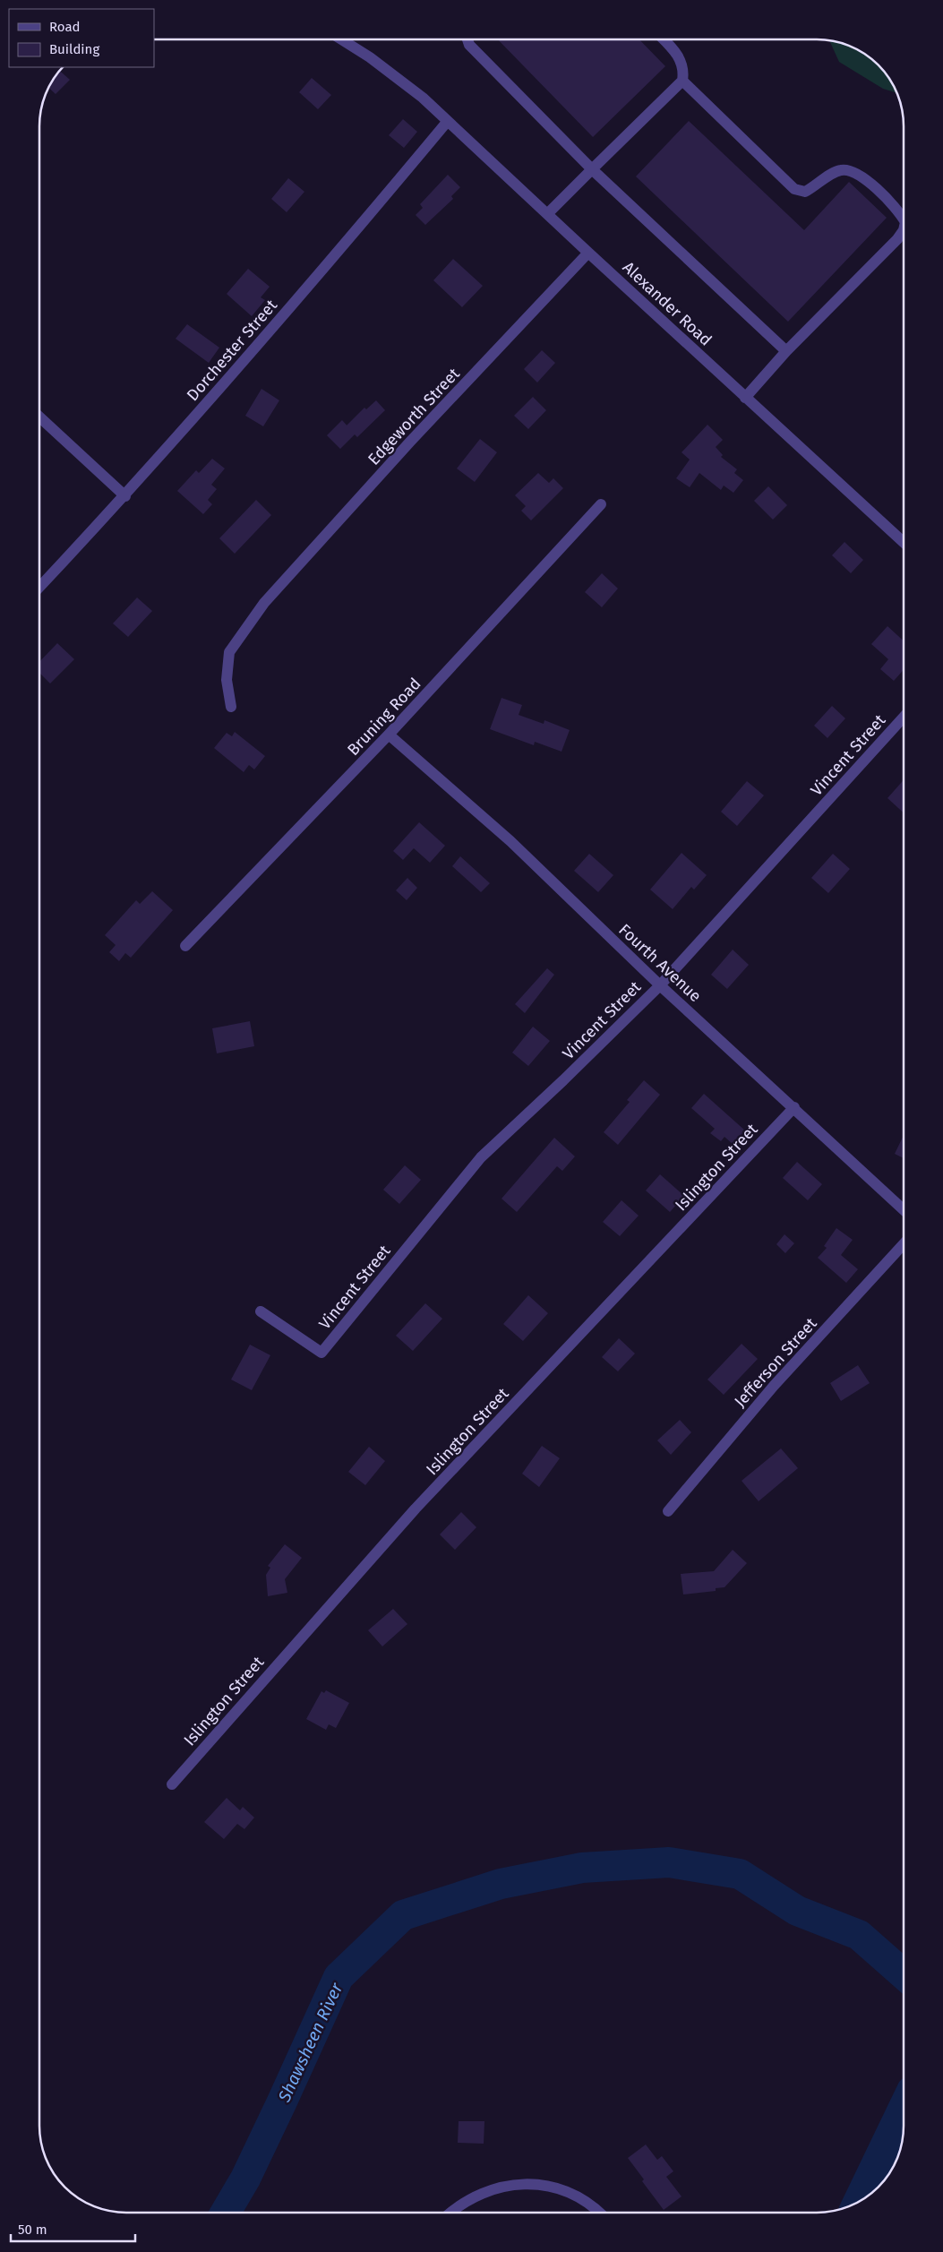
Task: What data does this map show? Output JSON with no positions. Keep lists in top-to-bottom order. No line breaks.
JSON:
{"streets":{"street":["Alexander Road","Dorchester Street","Edgeworth Street","Bruning Road","Vincent Street","Fourth Avenue","Islington Street","Jefferson Street"]},"crossings":[["Alexander Road","Dorchester Street"],["Alexander Road","Edgeworth Street"],["Bruning Road","Fourth Avenue"],["Vincent Street","Fourth Avenue"],["Fourth Avenue","Islington Street"]],"water":["Shawsheen River"],"legend":["Road","Building"],"scale_bar":"50 m"}
